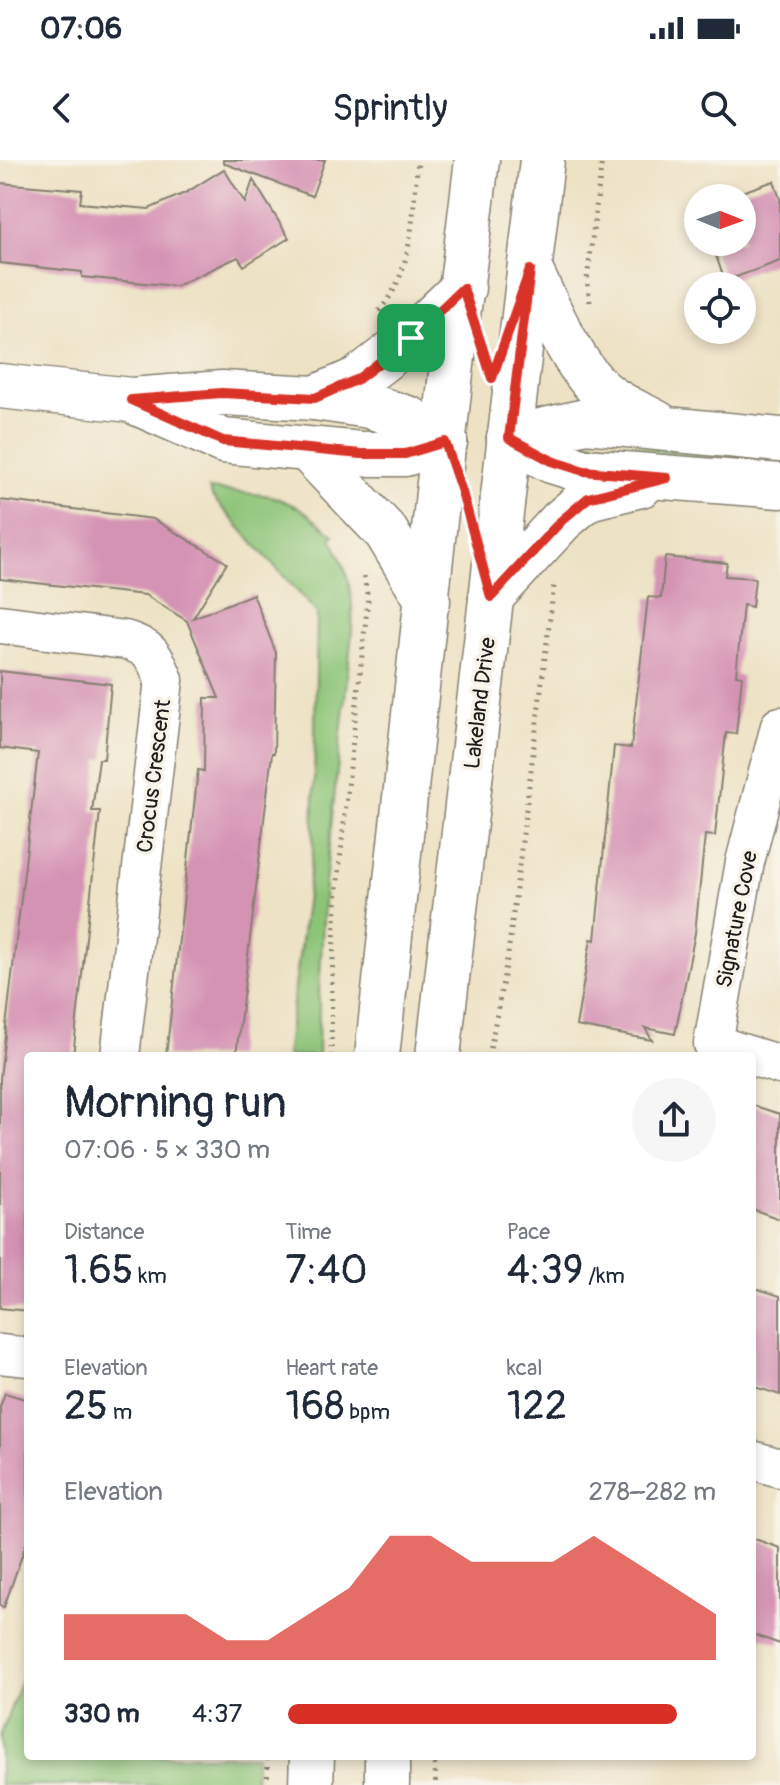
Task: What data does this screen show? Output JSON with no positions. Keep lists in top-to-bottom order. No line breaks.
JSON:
{"streets":{"main road":["Lakeland Drive"],"street":["Crocus Crescent","Signature Cove"]},"north":"right","page":{"status":"07:06","header":"Sprintly","heading":["Morning run","07:06 · 5 × 330 m"],"stats":[["Distance","1.65 km"],["Time","7:40"],["Pace","4:39 /km"],["Elevation","25 m"],["Heart rate","168 bpm"],["kcal","122"]],"chart":["Elevation","278–282 m"],"list":[{"name":"330 m","note":"4:37"}]}}
